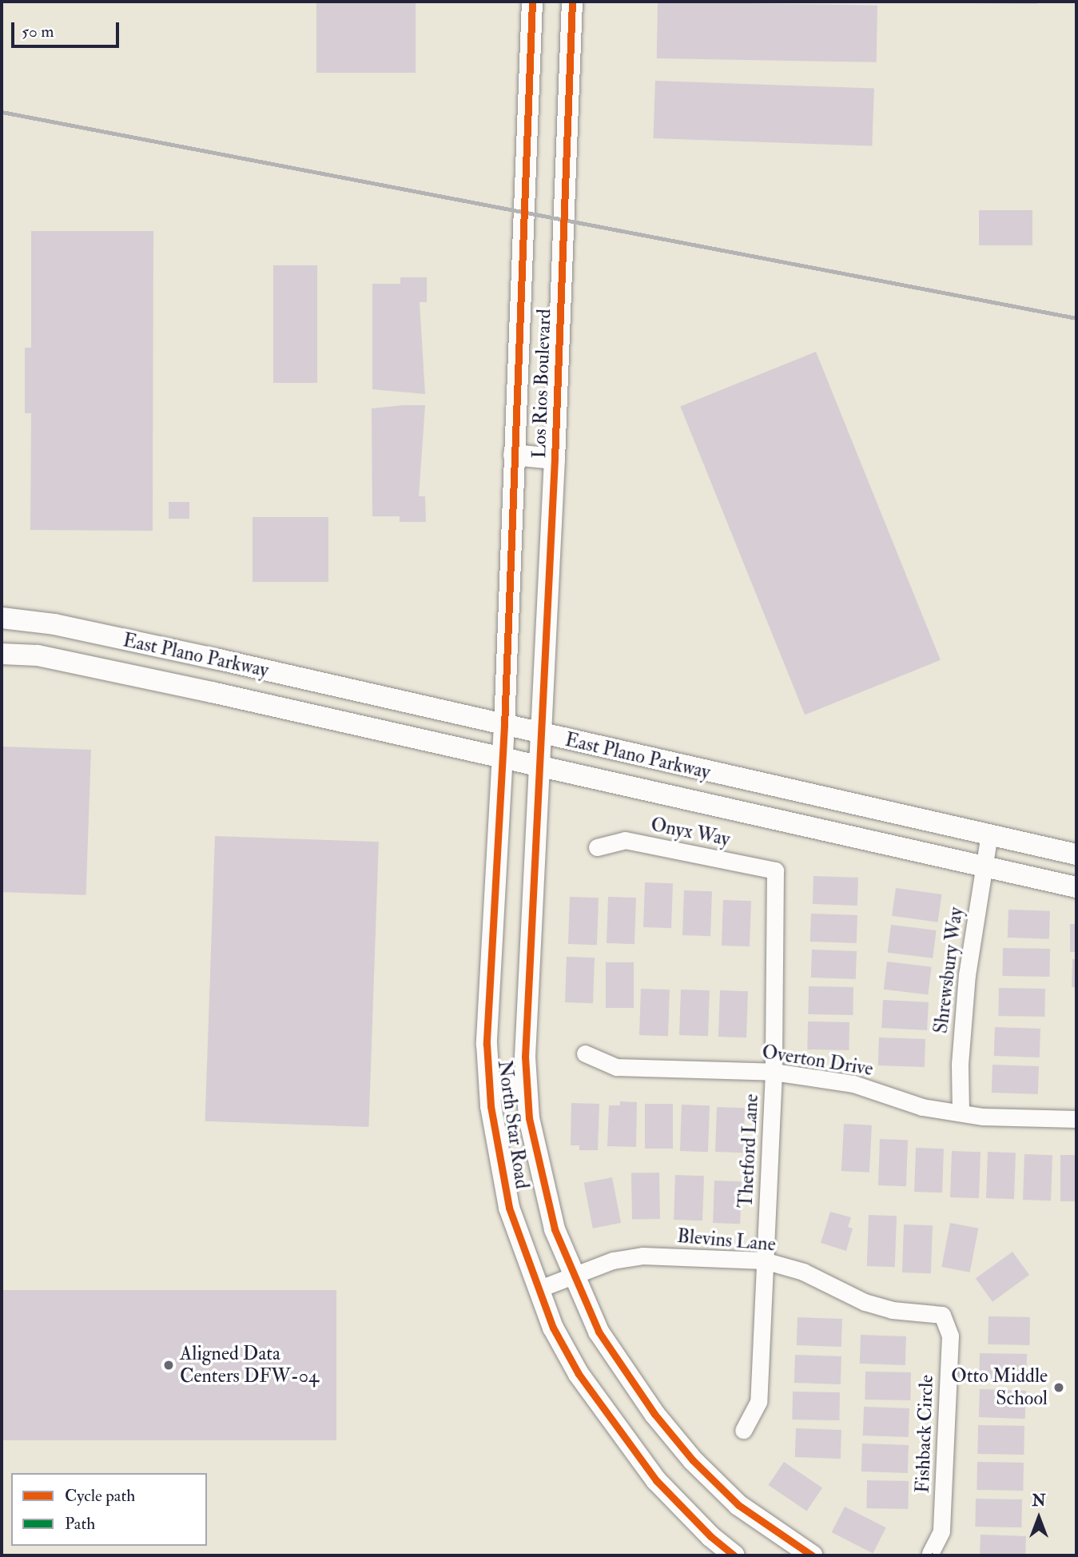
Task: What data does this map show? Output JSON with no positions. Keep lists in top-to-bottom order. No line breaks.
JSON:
{"streets":{"main road":["Los Rios Boulevard","East Plano Parkway","North Star Road"],"street":["Onyx Way","Shrewsbury Way","Overton Drive","Thetford Lane","Blevins Lane","Fishback Circle"]},"crossings":[["Los Rios Boulevard","East Plano Parkway"],["Los Rios Boulevard","North Star Road"],["East Plano Parkway","Shrewsbury Way"],["East Plano Parkway","North Star Road"],["Onyx Way","Thetford Lane"],["Shrewsbury Way","Overton Drive"],["Overton Drive","Thetford Lane"],["North Star Road","Blevins Lane"],["Thetford Lane","Blevins Lane"],["Blevins Lane","Fishback Circle"]],"places":["Aligned Data Centers DFW-04","Otto Middle School"],"legend":["Cycle path","Path"],"scale_bar":"50 m","north":"top"}
